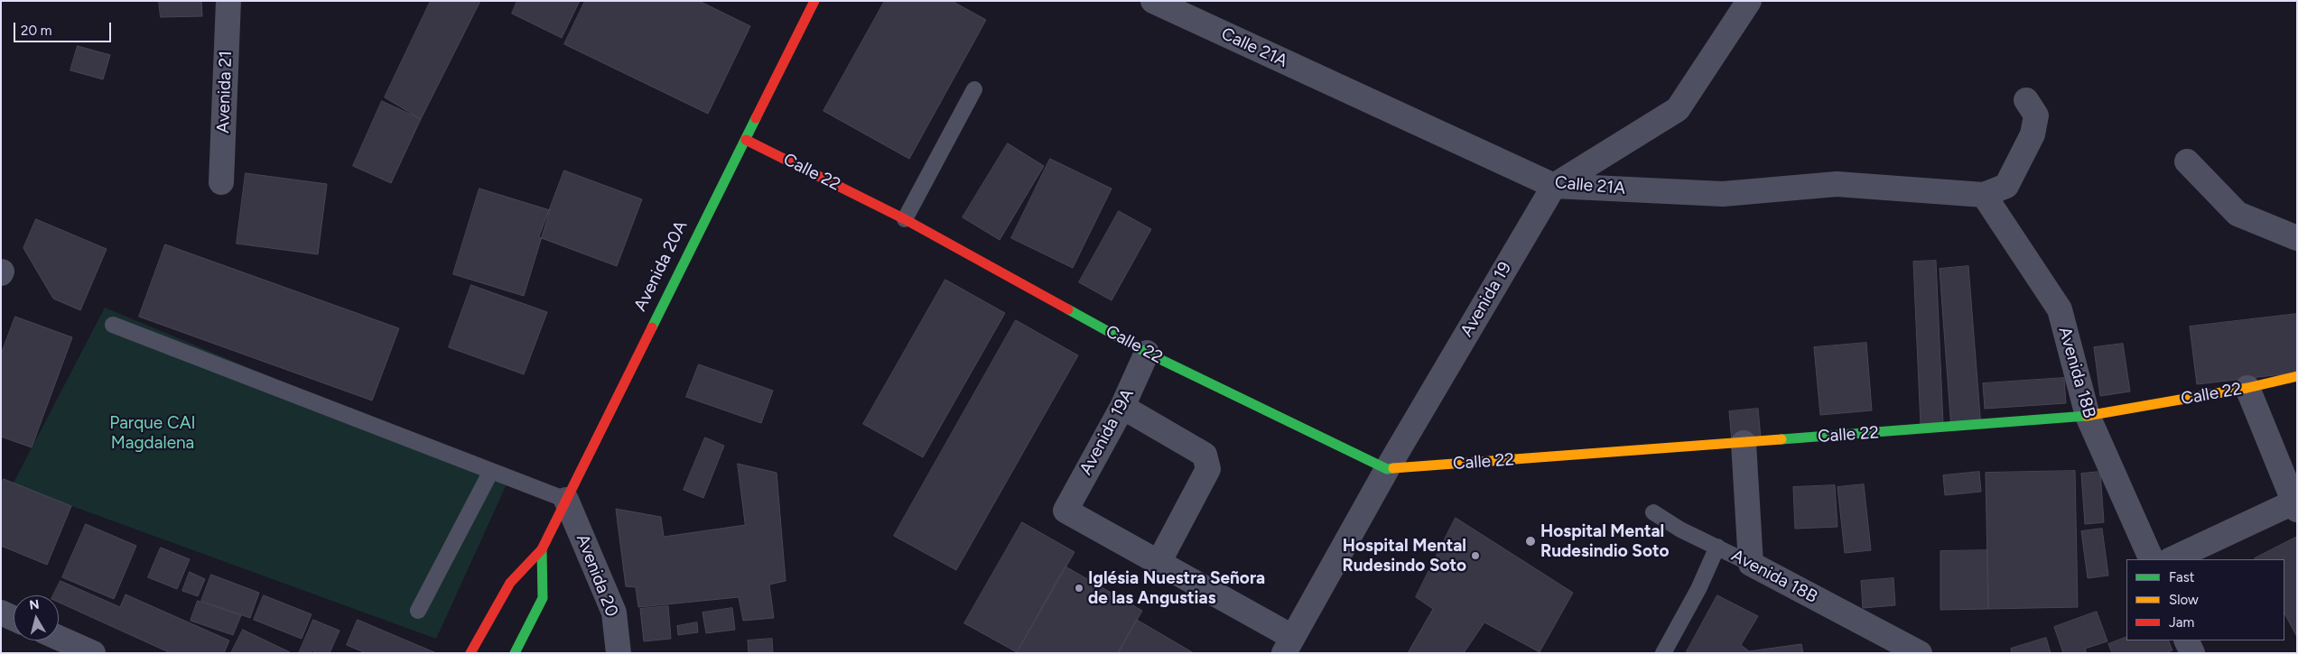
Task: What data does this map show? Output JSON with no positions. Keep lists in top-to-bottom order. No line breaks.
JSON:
{"streets":{"street":["Calle 21A","Avenida 21","Calle 22","Avenida 20A","Avenida 19","Avenida 18B","Avenida 19A","Avenida 20"]},"crossings":[["Calle 21A","Avenida 19"],["Calle 21A","Avenida 18B"],["Calle 22","Avenida 20A"],["Calle 22","Avenida 19"],["Calle 22","Avenida 18B"],["Calle 22","Avenida 19A"],["Avenida 20A","Avenida 20"]],"parks":["Parque CAI Magdalena"],"places":["Hospital Mental Rudesindio Soto","Hospital Mental Rudesindo Soto","Iglésia Nuestra Señora de las Angustias"],"legend":["Fast","Slow","Jam"],"scale_bar":"20 m","north":"top"}
